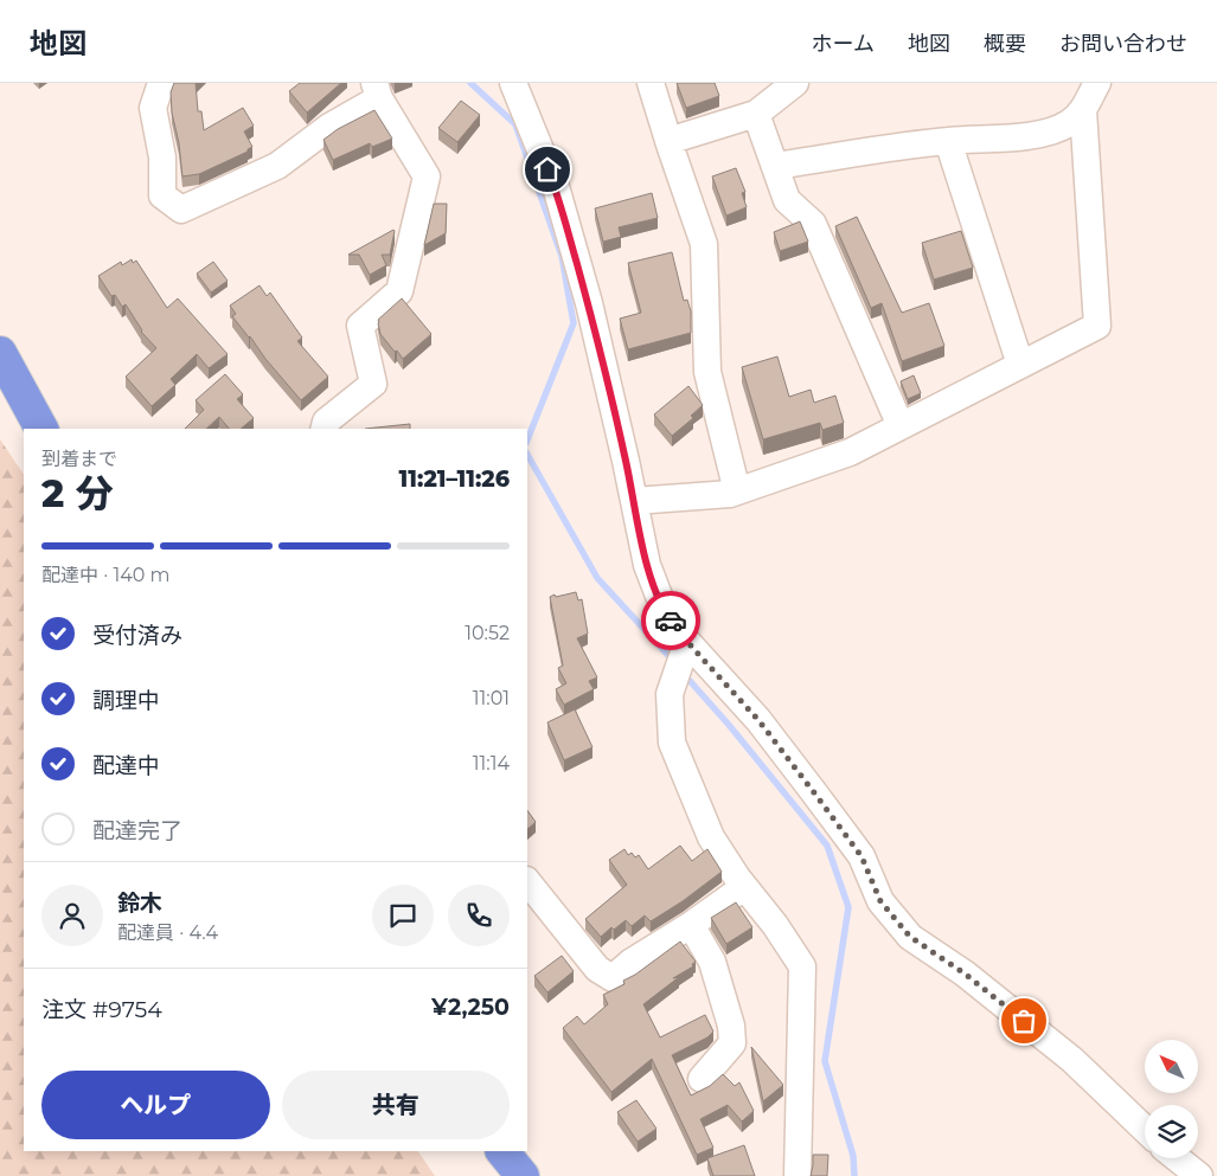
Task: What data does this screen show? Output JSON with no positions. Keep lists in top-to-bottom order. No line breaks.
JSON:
{"north":"top left","page":{"header":"地図","nav":["ホーム","地図","概要","お問い合わせ"],"heading":["2 分","到着まで","11:21–11:26"],"panel":["鈴木","配達員 · 4.4","注文 #9754","¥2,250"],"bar":"配達中 · 140 m","list":[["受付済み","10:52"],["調理中","11:01"],["配達中","11:14"],"配達完了"],"buttons":["ヘルプ","共有"]}}
